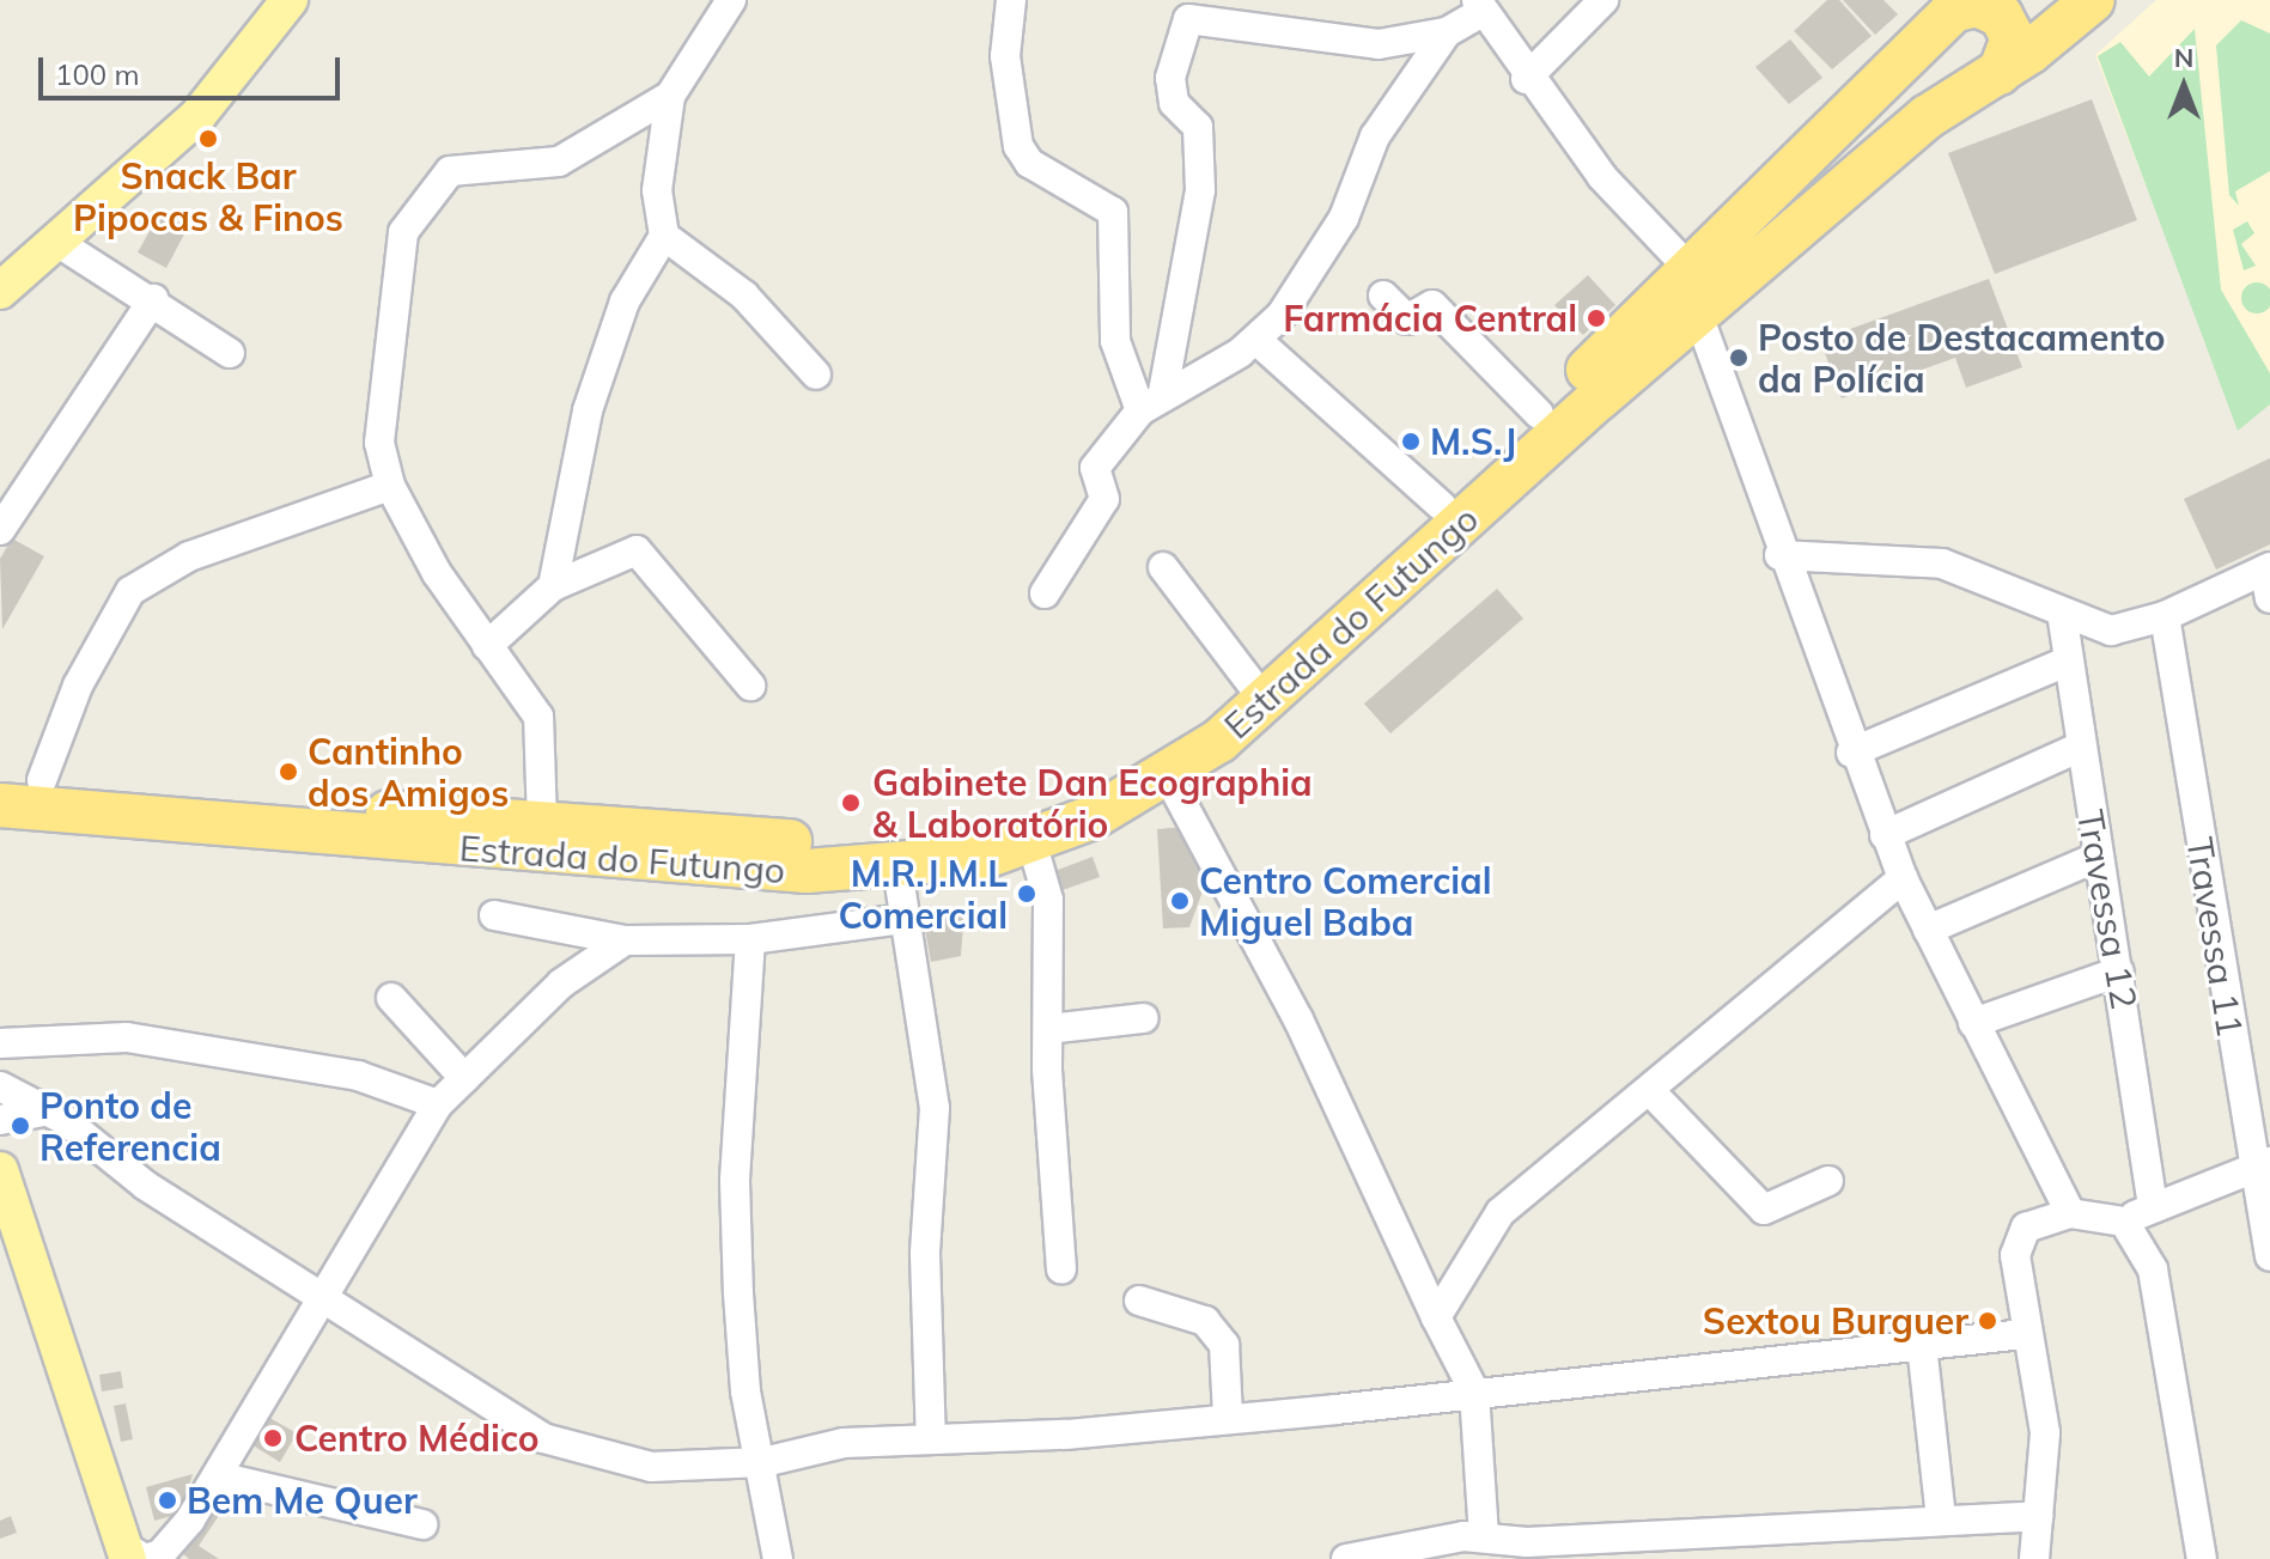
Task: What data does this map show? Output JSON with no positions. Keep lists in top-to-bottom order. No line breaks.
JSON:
{"streets":{"highway":["Estrada do Futungo"],"street":["Travessa 12","Travessa 11"]},"places":["Snack Bar Pipocas & Finos","Farmácia Central","Posto de Destacamento da Polícia","M.S.J","Cantinho dos Amigos","Gabinete Dan Ecographia & Laboratório","M.R.J.M.L Comercial","Centro Comercial Miguel Baba","Ponto de Referencia","Sextou Burguer","Centro Médico","Bem Me Quer"],"scale_bar":"100 m","north":"top"}
